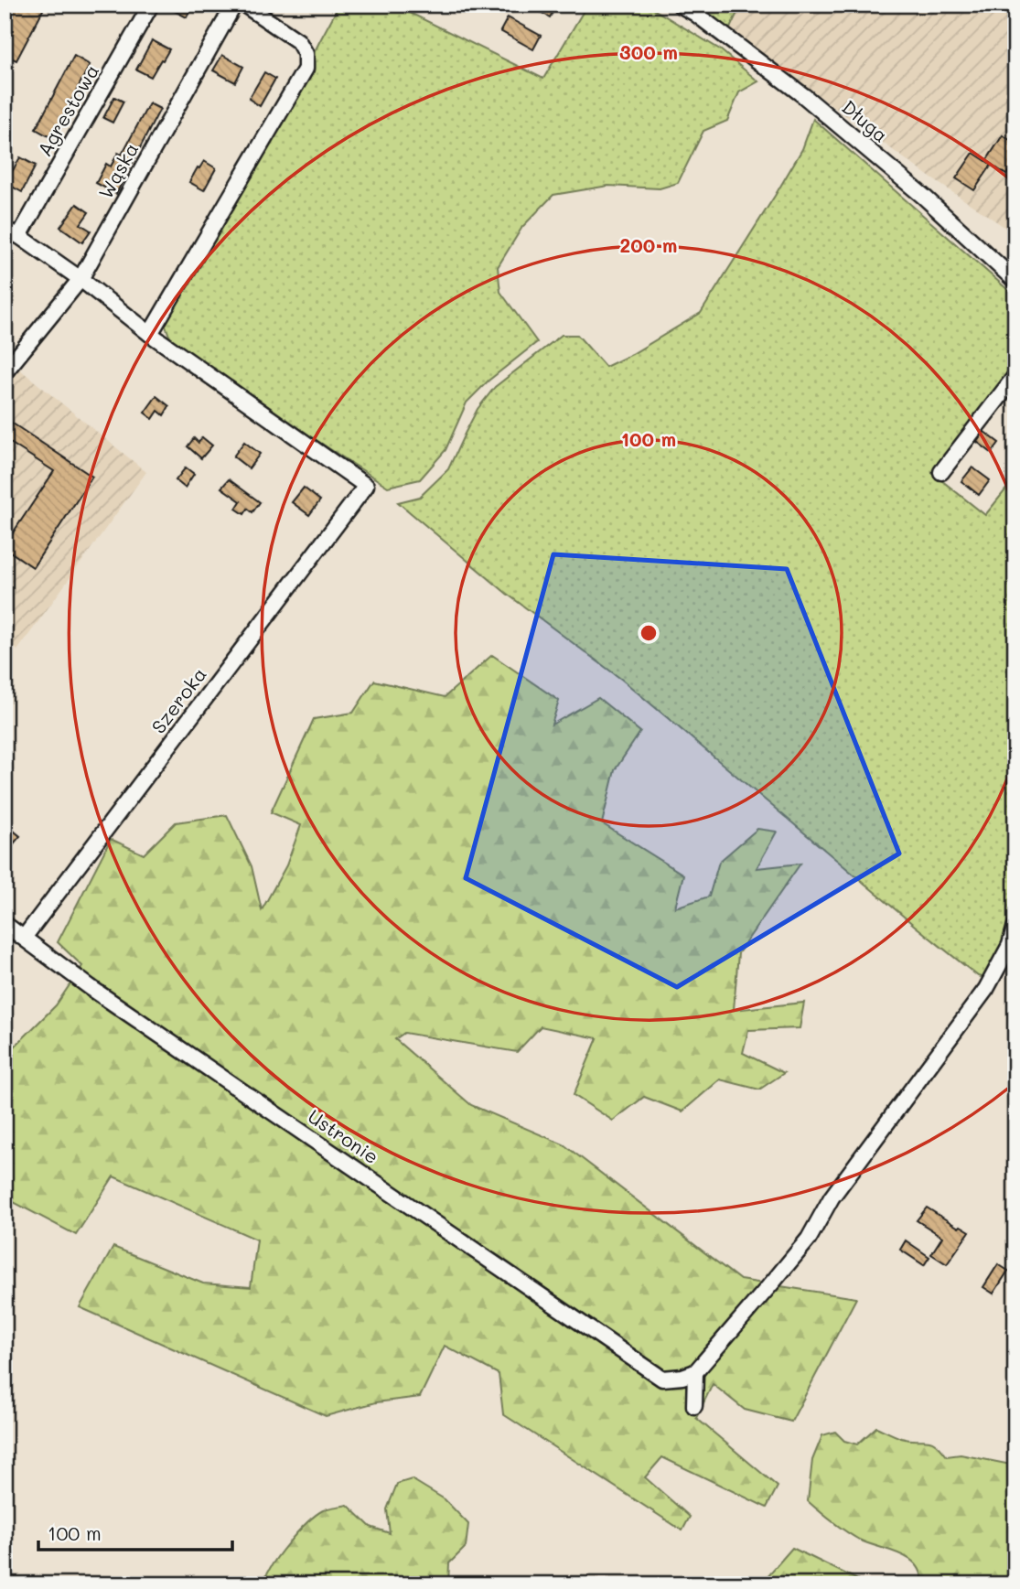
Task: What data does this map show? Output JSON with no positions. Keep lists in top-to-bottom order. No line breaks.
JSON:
{"streets":{"street":["Agrestowa","Długa","Wąska","Szeroka","Ustronie"]},"crossings":[["Szeroka","Ustronie"]],"scale_bar":"100 m","rings":["300 m","200 m","100 m"]}
